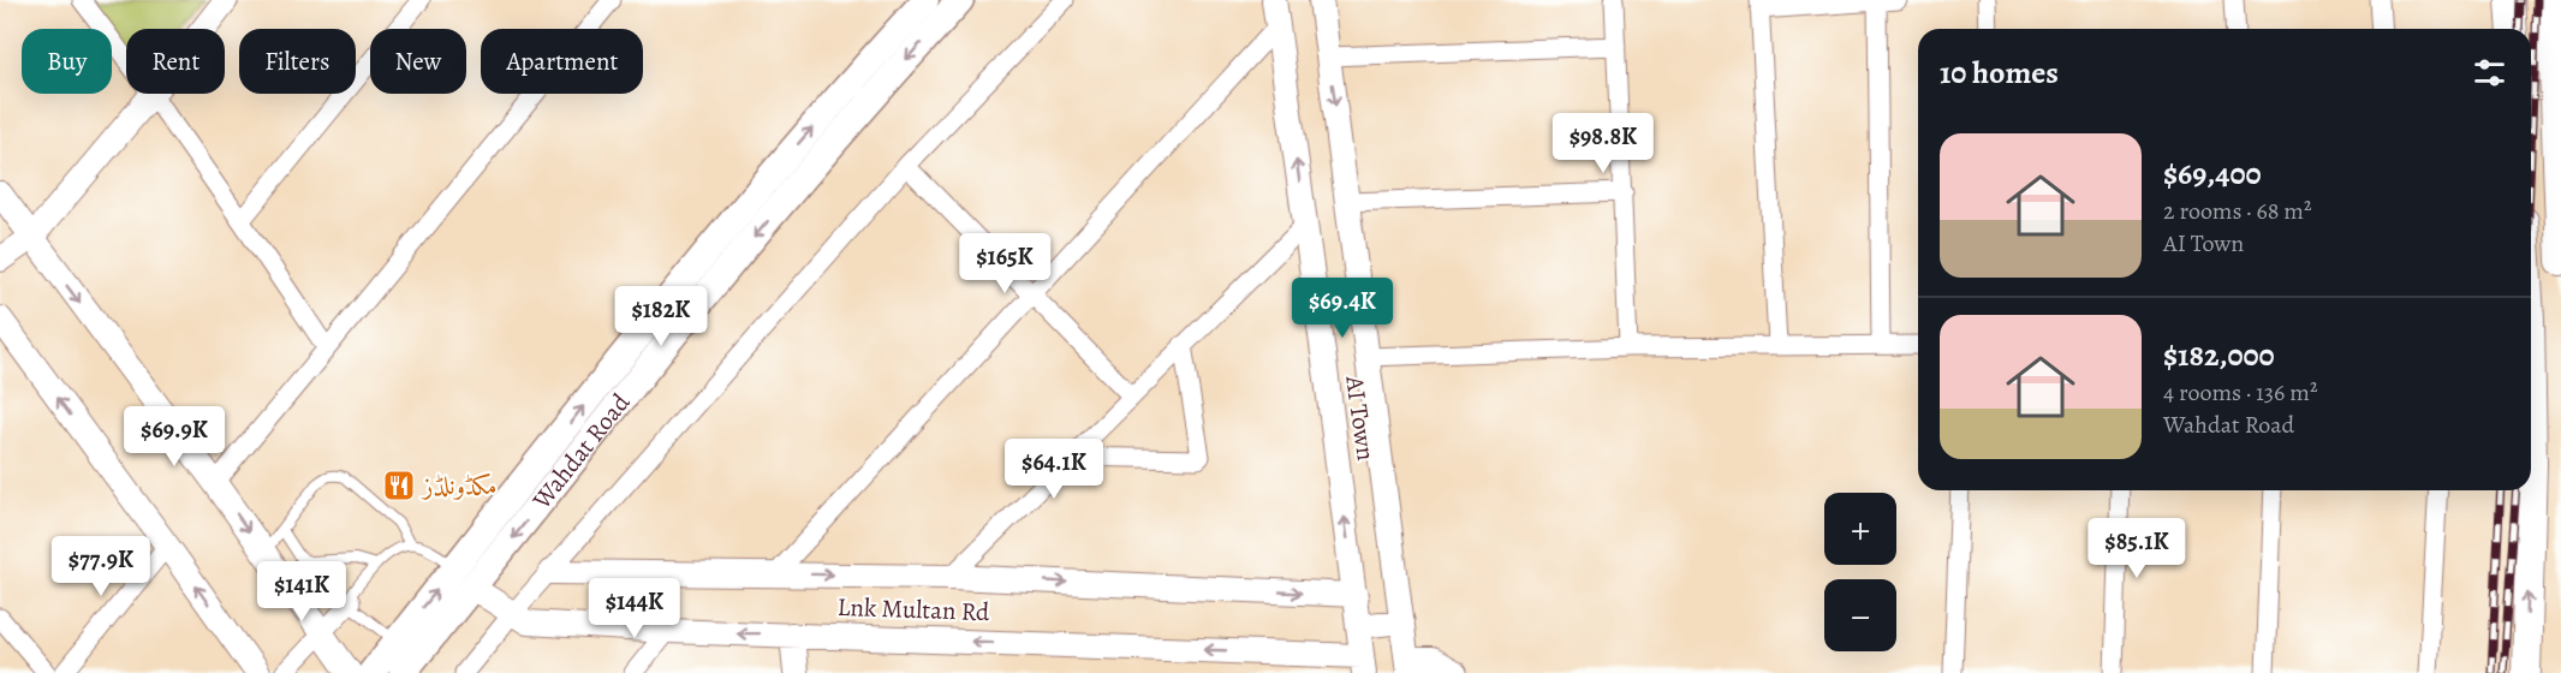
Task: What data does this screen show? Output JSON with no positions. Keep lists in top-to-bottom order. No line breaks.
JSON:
{"streets":{"main road":["Wahdat Road"],"street":["AI Town","Lnk Multan Rd"]},"crossings":[["AI Town","Lnk Multan Rd"],["Wahdat Road","Lnk Multan Rd"]],"places":{"restaurant":["مکڈونلڈز"]},"page":{"chip":["Buy","Rent","Filters","New","Apartment"],"heading":"10 homes","price":["$98.8K","$165K","$69.4K","$182K","$69.9K","$64.1K","$85.1K","$77.9K","$141K","$144K"],"list":[{"name":"$69,400","note":"2 rooms · 68 m² · AI Town"},{"name":"$182,000","note":"4 rooms · 136 m² · Wahdat Road"}],"map_buttons":["+","−"]}}
